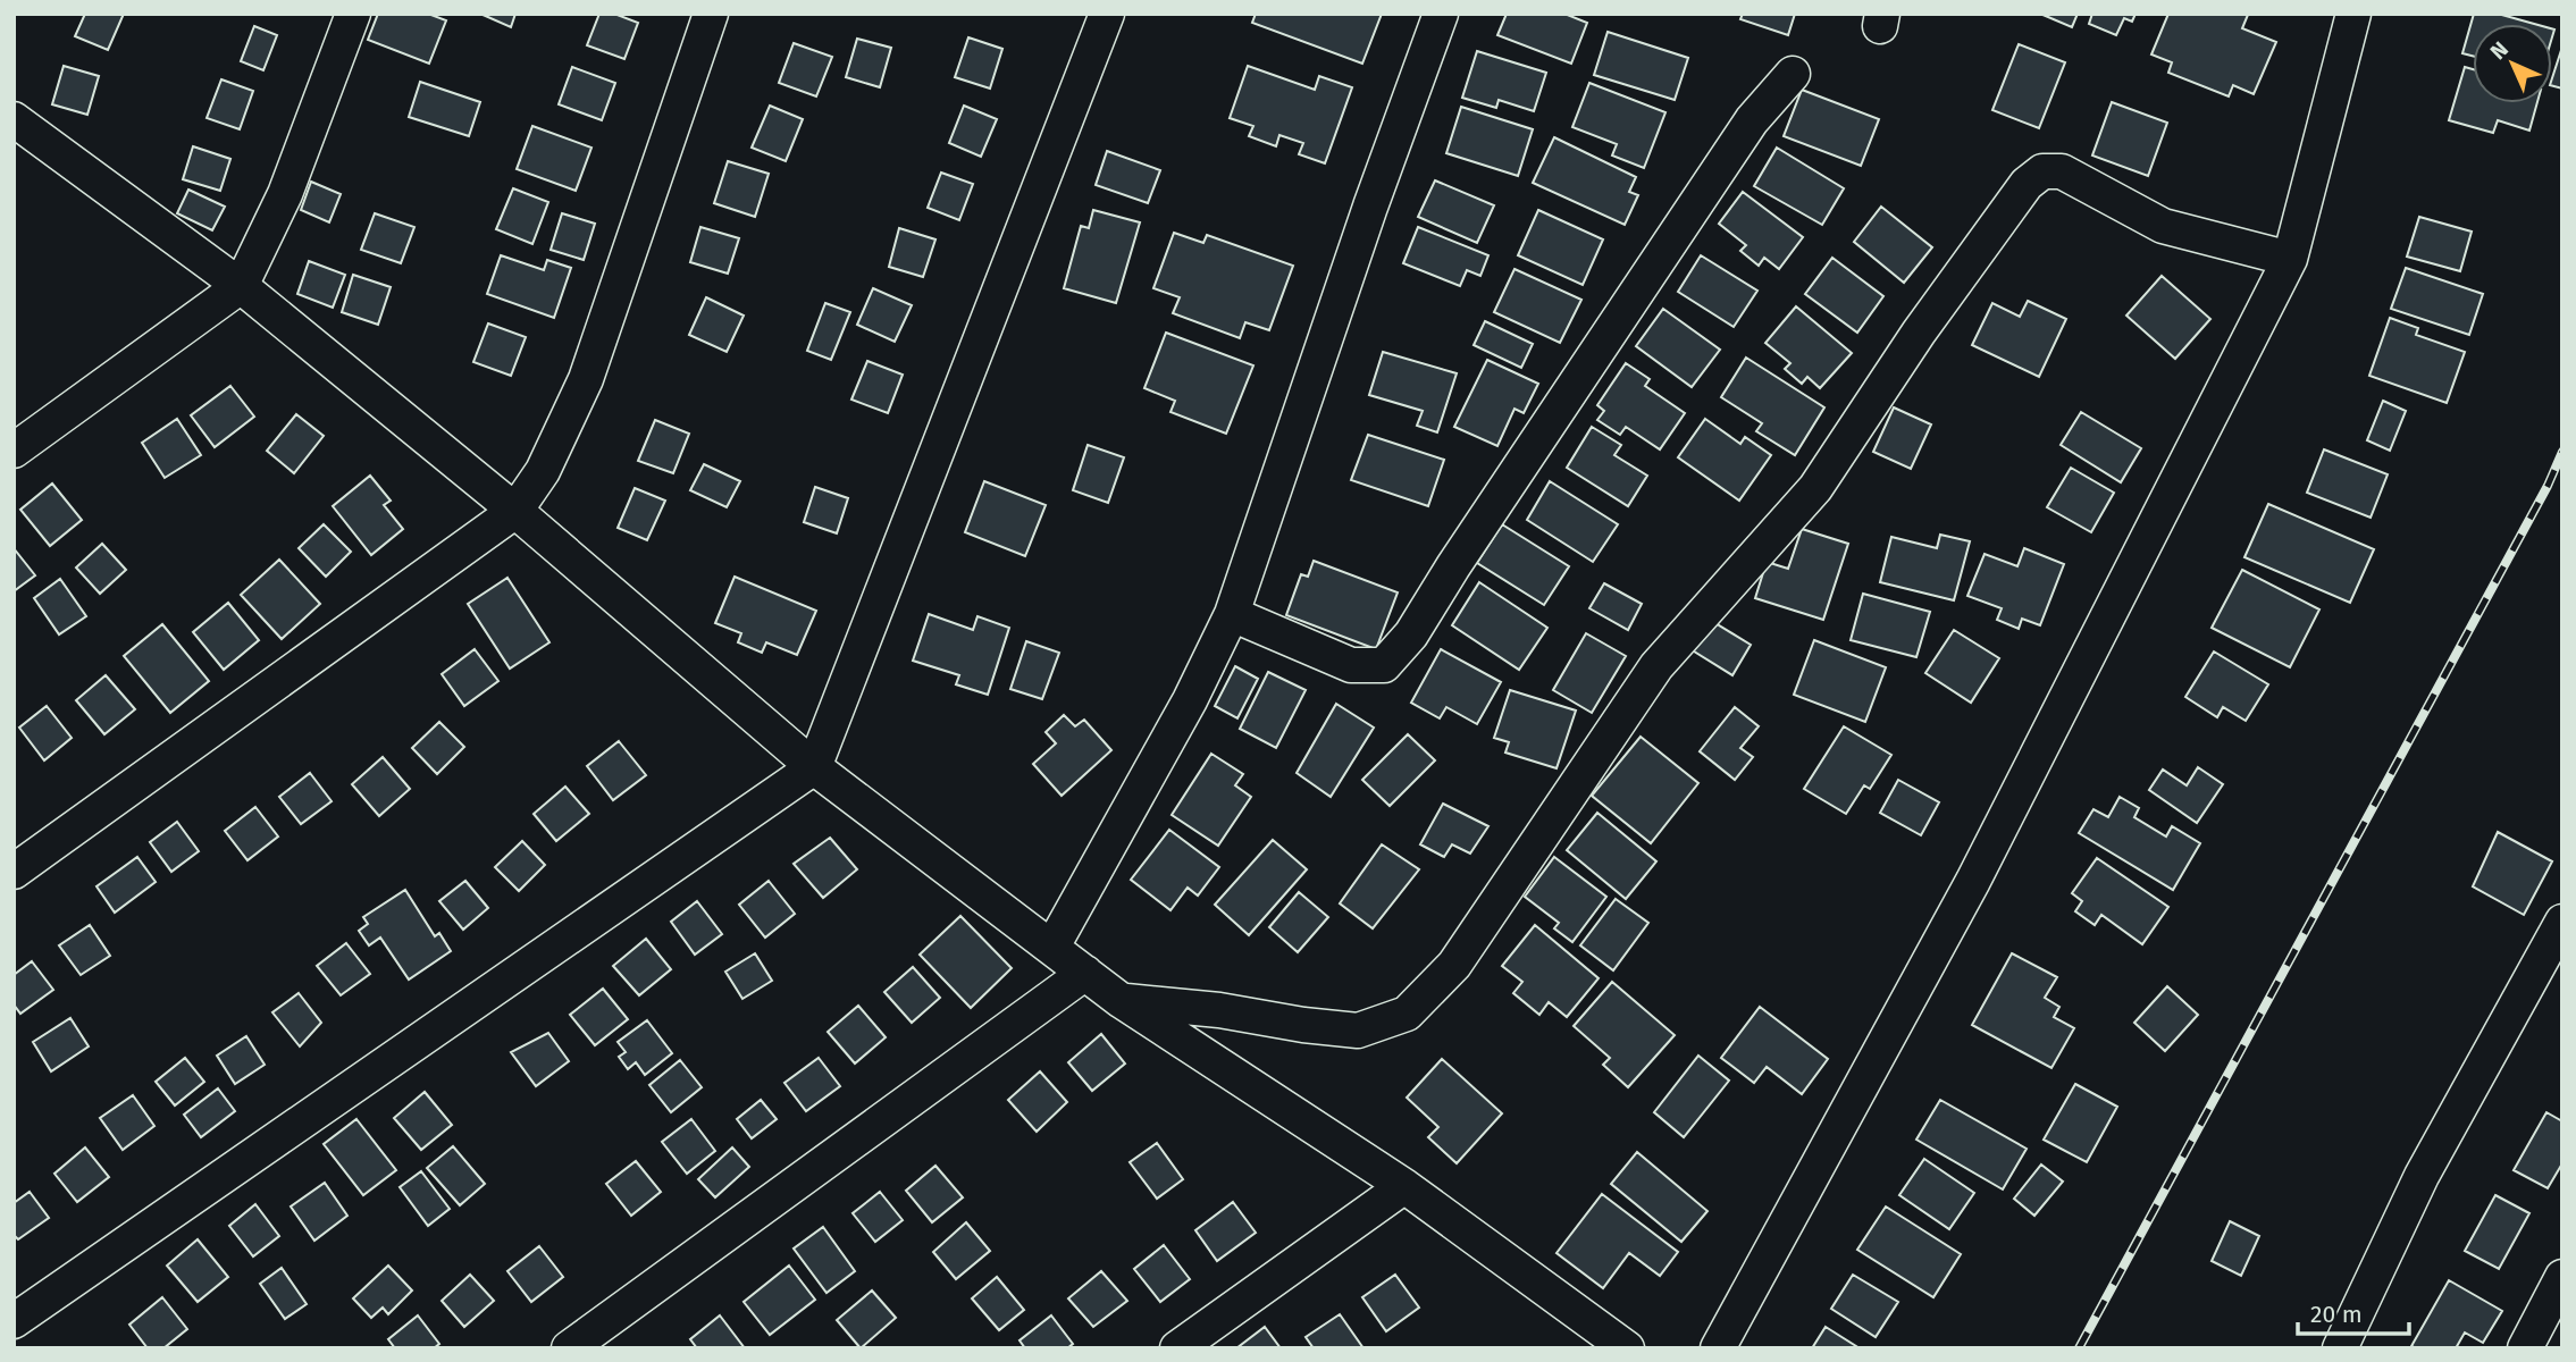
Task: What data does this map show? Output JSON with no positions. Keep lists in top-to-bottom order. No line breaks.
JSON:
{"scale_bar":"20 m","north":"top left"}
